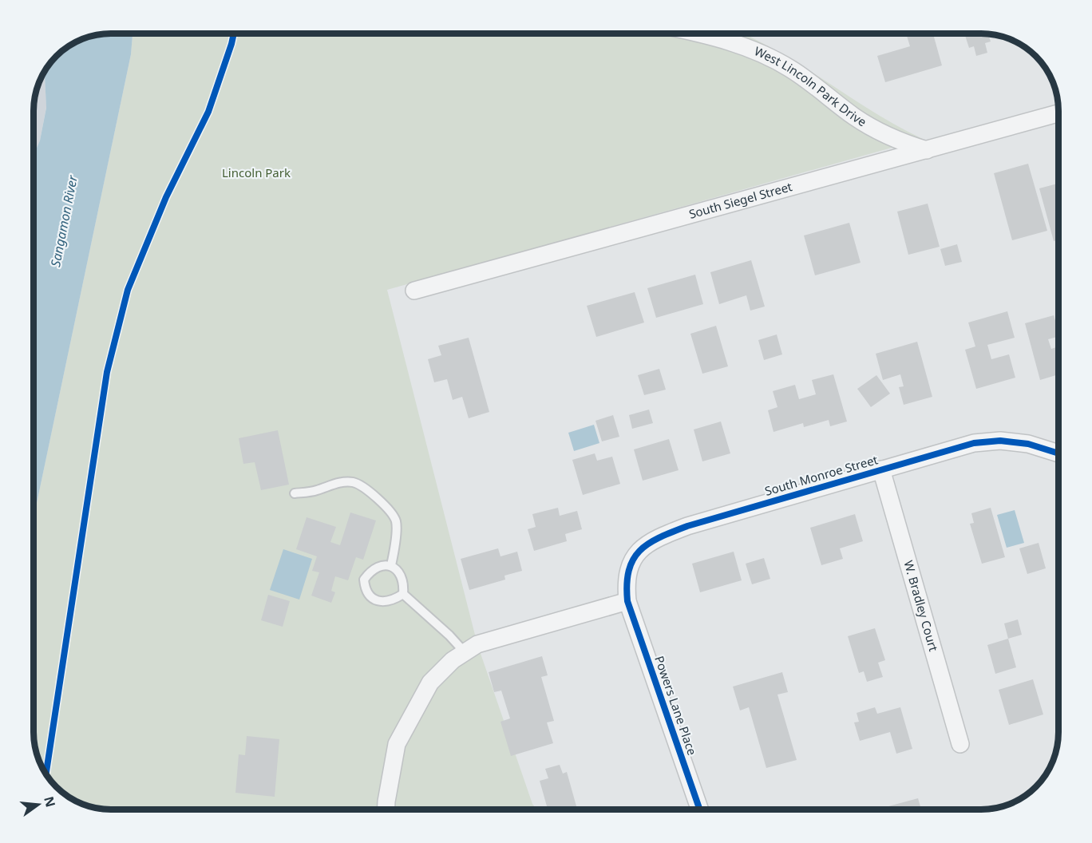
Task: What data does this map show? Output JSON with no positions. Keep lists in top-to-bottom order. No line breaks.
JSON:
{"streets":{"street":["West Lincoln Park Drive","South Siegel Street","South Monroe Street","W. Bradley Court","Powers Lane Place"]},"crossings":[["West Lincoln Park Drive","South Siegel Street"],["South Monroe Street","W. Bradley Court"],["South Monroe Street","Powers Lane Place"]],"water":["Sangamon River"],"parks":["Lincoln Park"],"north":"right"}
